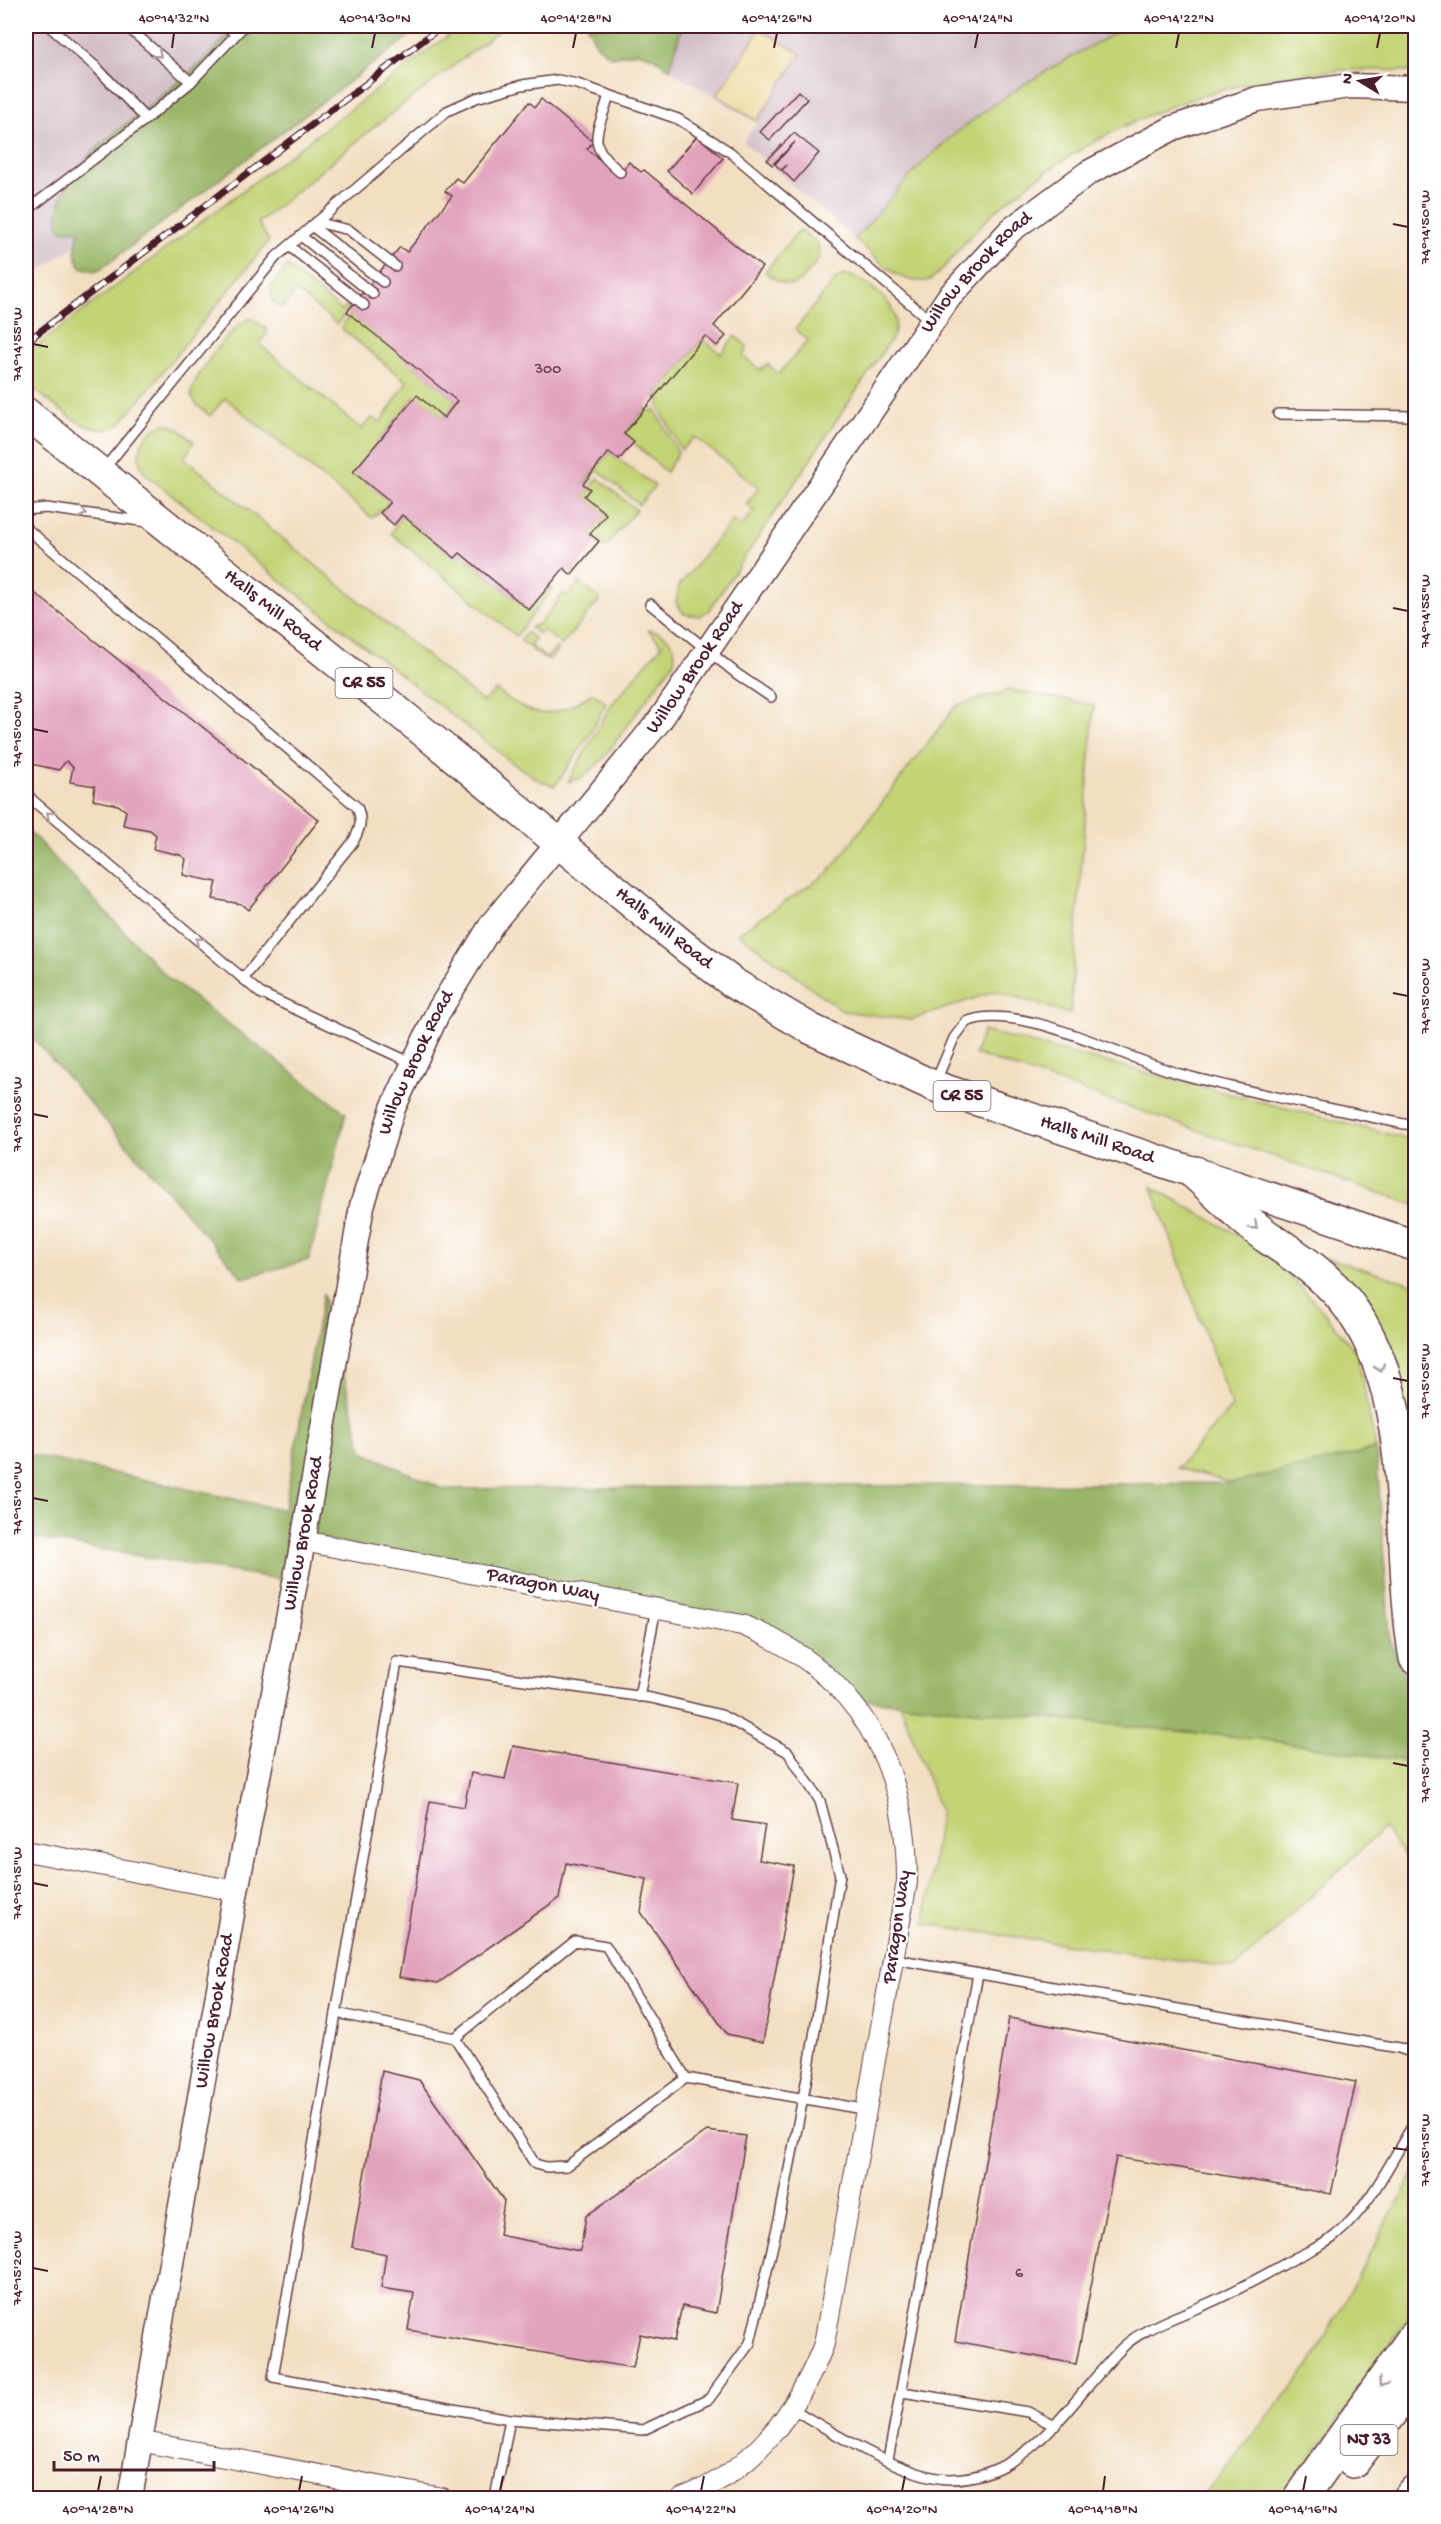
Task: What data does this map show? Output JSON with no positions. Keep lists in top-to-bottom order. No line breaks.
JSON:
{"streets":{"highway":["NJ 33"],"main road":["Halls Mill Road","CR 55"],"street":["Willow Brook Road","Paragon Way"]},"crossings":[["Willow Brook Road","Halls Mill Road"],["Willow Brook Road","Paragon Way"]],"house_numbers":["300","6"],"scale_bar":"50 m","north":"left","coordinates":["40°14'32\"N","40°14'30\"N","40°14'28\"N","40°14'26\"N","40°14'24\"N","40°14'22\"N","40°14'20\"N","74°14'50\"W","74°14'55\"W","74°15'00\"W","74°15'05\"W","74°15'10\"W","74°15'15\"W","74°15'20\"W","40°14'18\"N","40°14'16\"N"]}
